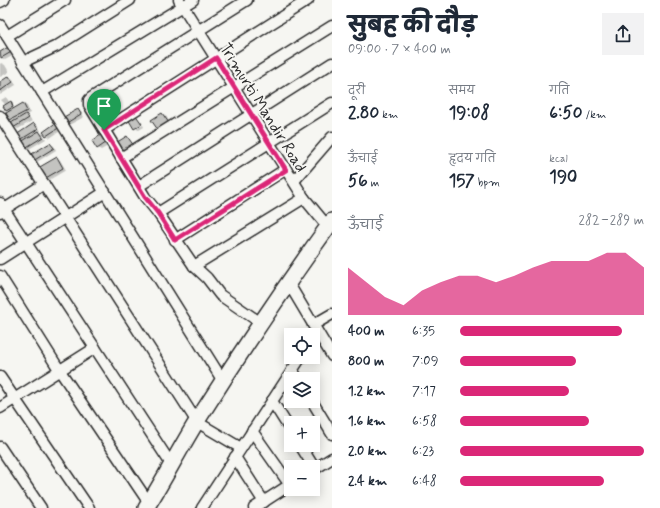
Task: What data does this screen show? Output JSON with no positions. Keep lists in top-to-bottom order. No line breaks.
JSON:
{"streets":{"street":["Trimurti Mandir Road"]},"page":{"heading":["सुबह की दौड़","09:00 · 7 × 400 m"],"stats":[["दूरी","2.80 km"],["समय","19:08"],["गति","6:50 /km"],["ऊँचाई","56 m"],["हृदय गति","157 bpm"],["kcal","190"]],"chart":["ऊँचाई","282–289 m"],"list":[{"name":"400 m","note":"6:35"},{"name":"800 m","note":"7:09"},{"name":"1.2 km","note":"7:17"},{"name":"1.6 km","note":"6:58"},{"name":"2.0 km","note":"6:23"},{"name":"2.4 km","note":"6:48"}],"map_buttons":["+","−"]}}
